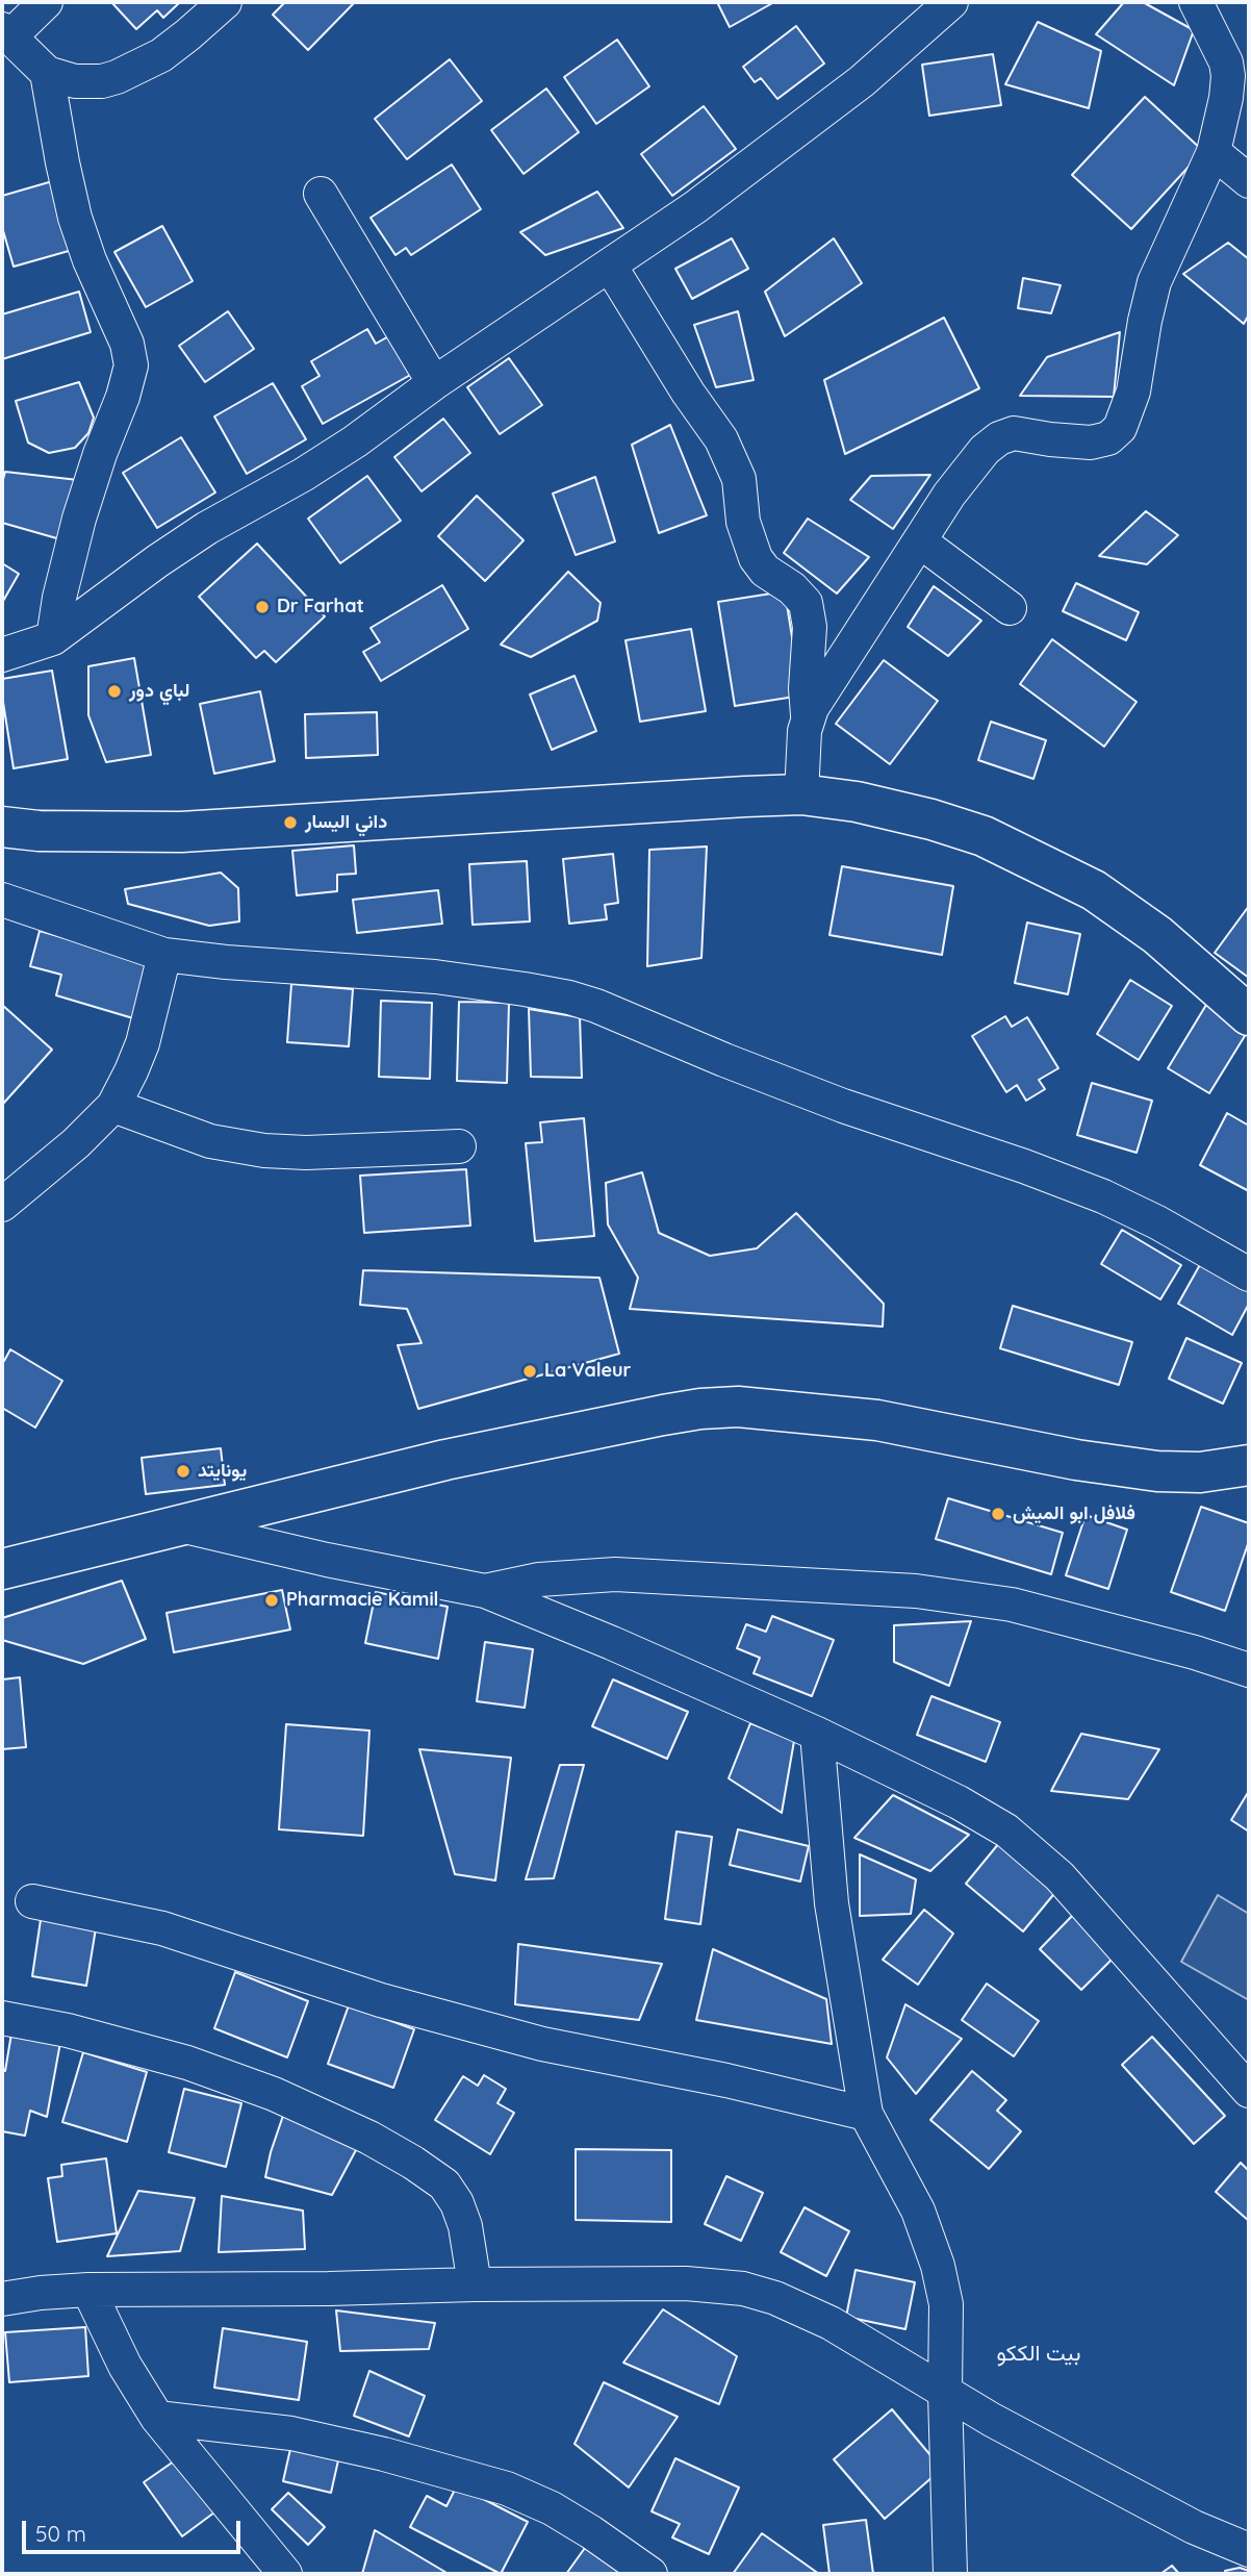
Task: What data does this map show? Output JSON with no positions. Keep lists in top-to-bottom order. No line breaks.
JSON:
{"districts":["بيت الككو"],"places":["Dr Farhat","لباي دور","داني اليسار","La Valeur","يونايتد","فلافل ابو الميش","Pharmacie Kamil"],"scale_bar":"50 m"}
